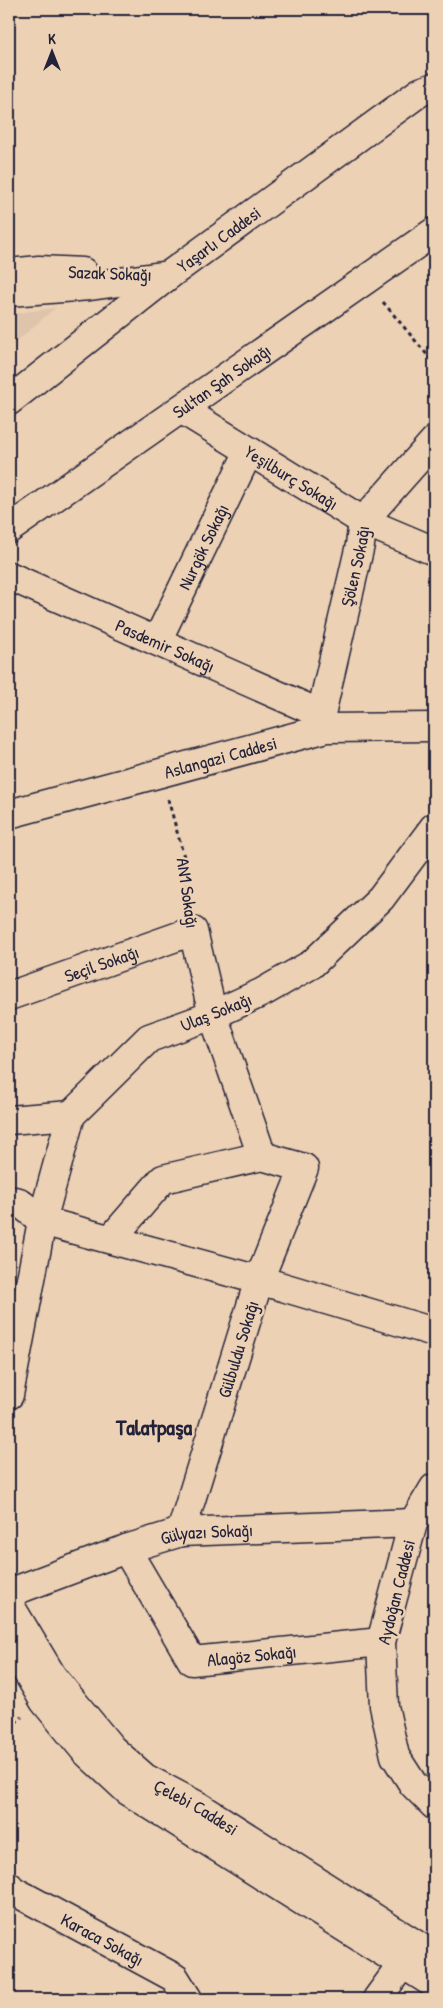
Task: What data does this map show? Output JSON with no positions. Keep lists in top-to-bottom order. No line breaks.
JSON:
{"streets":{"street":["Yaşarlı Caddesi","Sazak Sokağı","Sultan Şah Sokağı","Yeşilburç Sokağı","Nurgök Sokağı","Şölen Sokağı","Pasdemir Sokağı","Aslangazi Caddesi","AN1 Sokağı","Seçil Sokağı","Ulaş Sokağı","Gülbuldu Sokağı","Gülyazı Sokağı","Aydoğan Caddesi","Alagöz Sokağı","Çelebi Caddesi","Karaca Sokağı"]},"crossings":[["Yaşarlı Caddesi","Sazak Sokağı"],["Sultan Şah Sokağı","Yeşilburç Sokağı"],["Yeşilburç Sokağı","Nurgök Sokağı"],["Yeşilburç Sokağı","Şölen Sokağı"],["Nurgök Sokağı","Pasdemir Sokağı"],["Şölen Sokağı","Pasdemir Sokağı"],["Şölen Sokağı","Aslangazi Caddesi"],["Pasdemir Sokağı","Aslangazi Caddesi"],["Aslangazi Caddesi","AN1 Sokağı"],["AN1 Sokağı","Seçil Sokağı"],["AN1 Sokağı","Ulaş Sokağı"],["AN1 Sokağı","Gülbuldu Sokağı"],["Gülbuldu Sokağı","Gülyazı Sokağı"],["Gülyazı Sokağı","Aydoğan Caddesi"],["Gülyazı Sokağı","Alagöz Sokağı"],["Aydoğan Caddesi","Alagöz Sokağı"]],"districts":["Talatpaşa"],"north":"top"}
